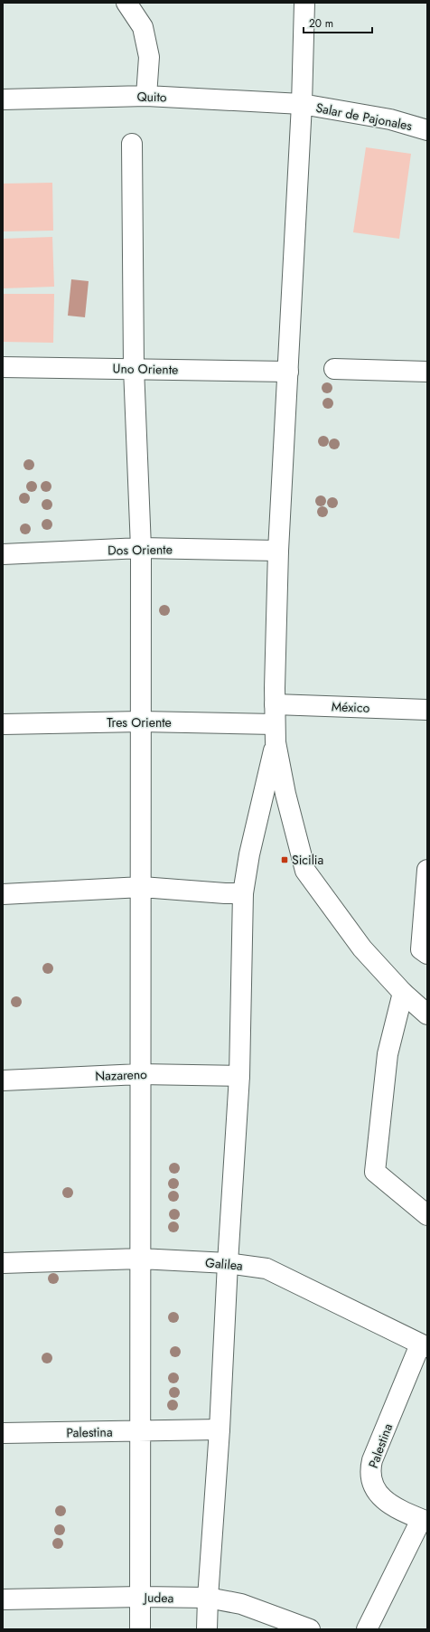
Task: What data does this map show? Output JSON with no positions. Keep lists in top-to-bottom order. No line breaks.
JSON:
{"streets":{"street":["Quito","Salar de Pajonales","Uno Oriente","Dos Oriente","México","Tres Oriente","Nazareno","Galilea","Palestina","Judea"]},"crossings":[["Quito","Salar de Pajonales"],["Galilea","Palestina"]],"places":{"transit":["Sicilia"]},"scale_bar":"20 m"}
